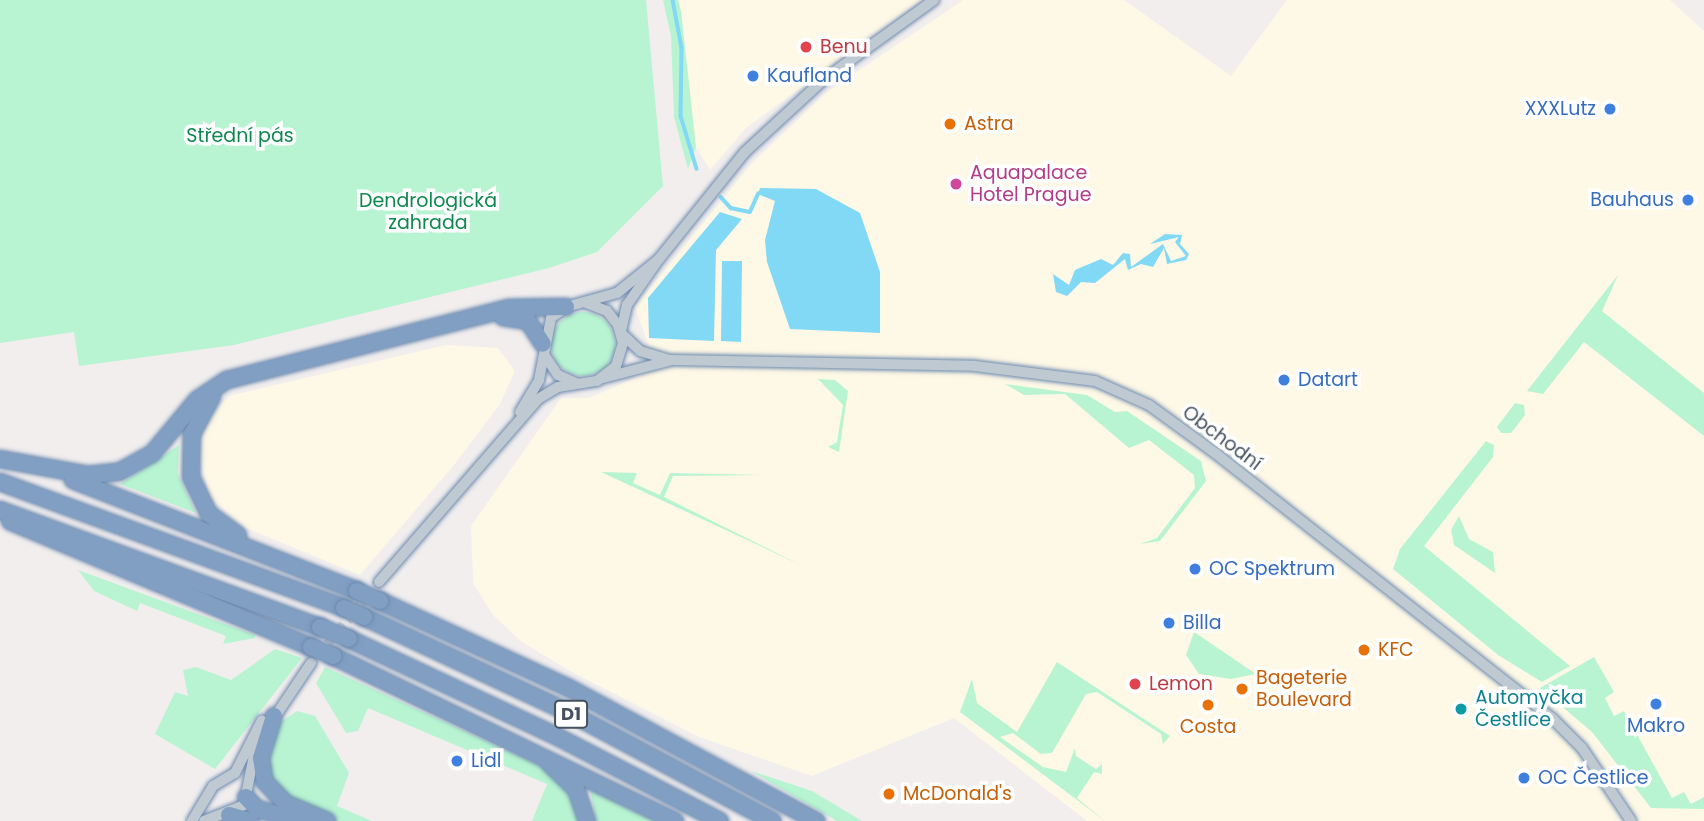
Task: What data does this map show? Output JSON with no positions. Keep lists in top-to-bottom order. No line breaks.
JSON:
{"streets":{"highway":["D1"],"street":["Obchodní"]},"parks":["Střední pás","Dendrologická zahrada"],"places":["Benu","Kaufland","XXXLutz","Astra","Aquapalace Hotel Prague","Bauhaus","Datart","OC Spektrum","Billa","KFC","Lemon","Bageterie Boulevard","Makro","Costa","Automyčka Čestlice","Lidl","OC Čestlice","McDonald's"]}
